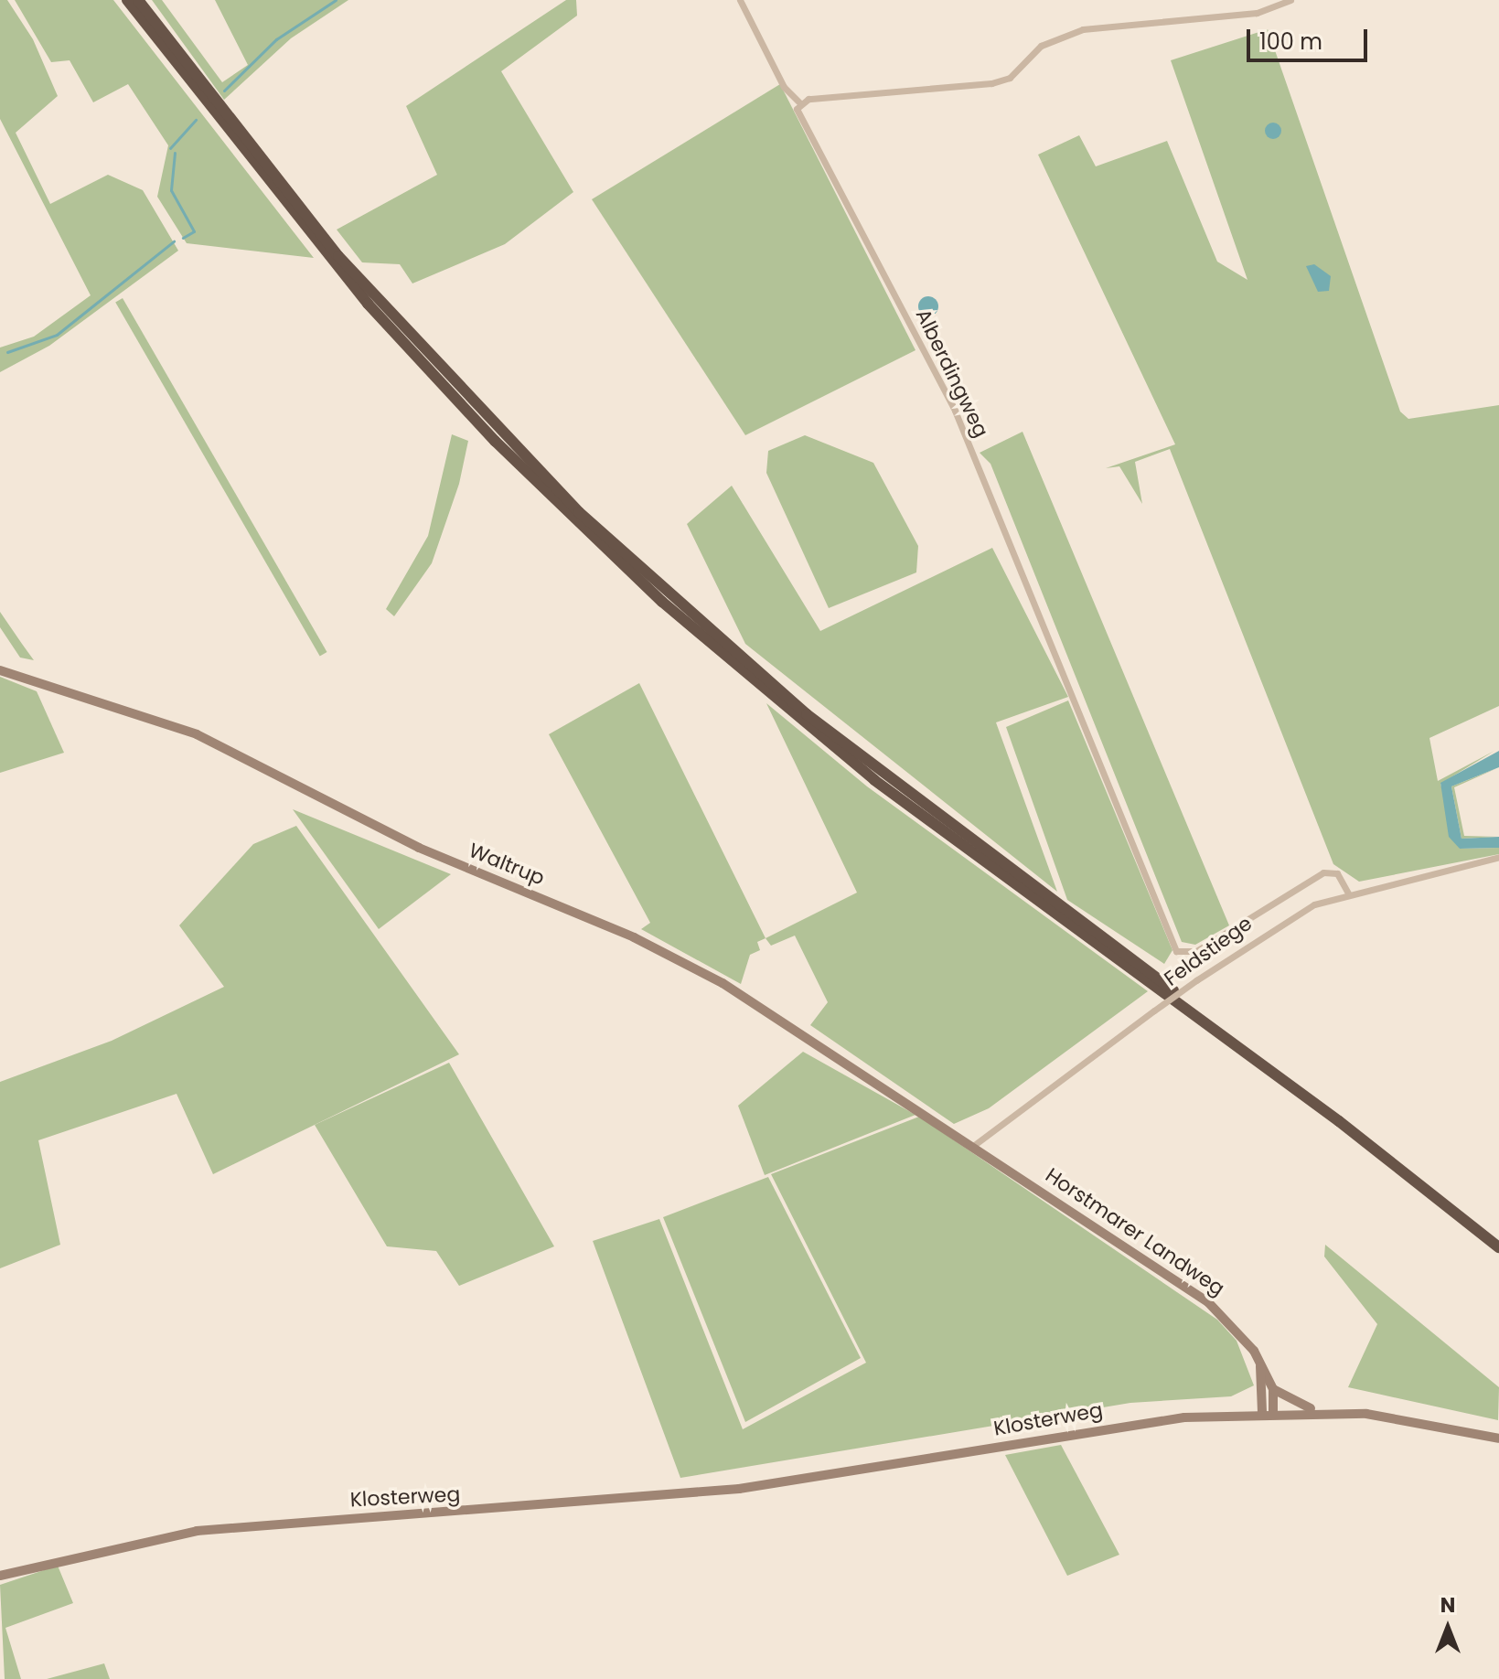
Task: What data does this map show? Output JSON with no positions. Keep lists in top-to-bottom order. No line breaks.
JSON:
{"streets":{"main road":["Waltrup","Horstmarer Landweg","Klosterweg"],"street":["Alberdingweg","Feldstiege"]},"crossings":[["Alberdingweg","Feldstiege"],["Waltrup","Feldstiege"],["Waltrup","Horstmarer Landweg"],["Feldstiege","Horstmarer Landweg"],["Horstmarer Landweg","Klosterweg"]],"scale_bar":"100 m","north":"top"}
